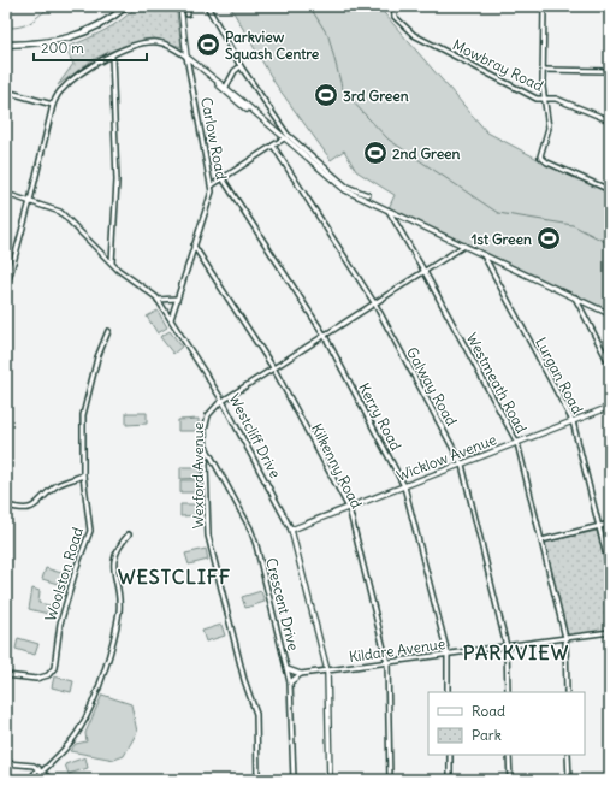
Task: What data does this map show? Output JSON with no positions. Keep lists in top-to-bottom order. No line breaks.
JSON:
{"streets":{"street":["Mowbray Road","Carlow Road","Lurgan Road","Westmeath Road","Galway Road","Kerry Road","Westcliff Drive","Wicklow Avenue","Kilkenny Road","Wexford Avenue","Woolston Road","Crescent Drive","Kildare Avenue"]},"crossings":[["Carlow Road","Westcliff Drive"],["Carlow Road","Kilkenny Road"],["Lurgan Road","Wicklow Avenue"],["Westmeath Road","Wicklow Avenue"],["Westmeath Road","Wexford Avenue"],["Westmeath Road","Kildare Avenue"],["Galway Road","Wicklow Avenue"],["Galway Road","Wexford Avenue"],["Galway Road","Kildare Avenue"],["Kerry Road","Wicklow Avenue"],["Kerry Road","Wexford Avenue"],["Kerry Road","Kildare Avenue"],["Westcliff Drive","Wicklow Avenue"],["Westcliff Drive","Wexford Avenue"],["Westcliff Drive","Kildare Avenue"],["Wicklow Avenue","Kilkenny Road"],["Kilkenny Road","Wexford Avenue"],["Kilkenny Road","Kildare Avenue"],["Wexford Avenue","Crescent Drive"],["Crescent Drive","Kildare Avenue"]],"districts":["WESTCLIFF","PARKVIEW"],"places":{"sports":["Parkview Squash Centre","3rd Green","2nd Green","1st Green"]},"legend":["Road","Park"],"scale_bar":"200 m"}
